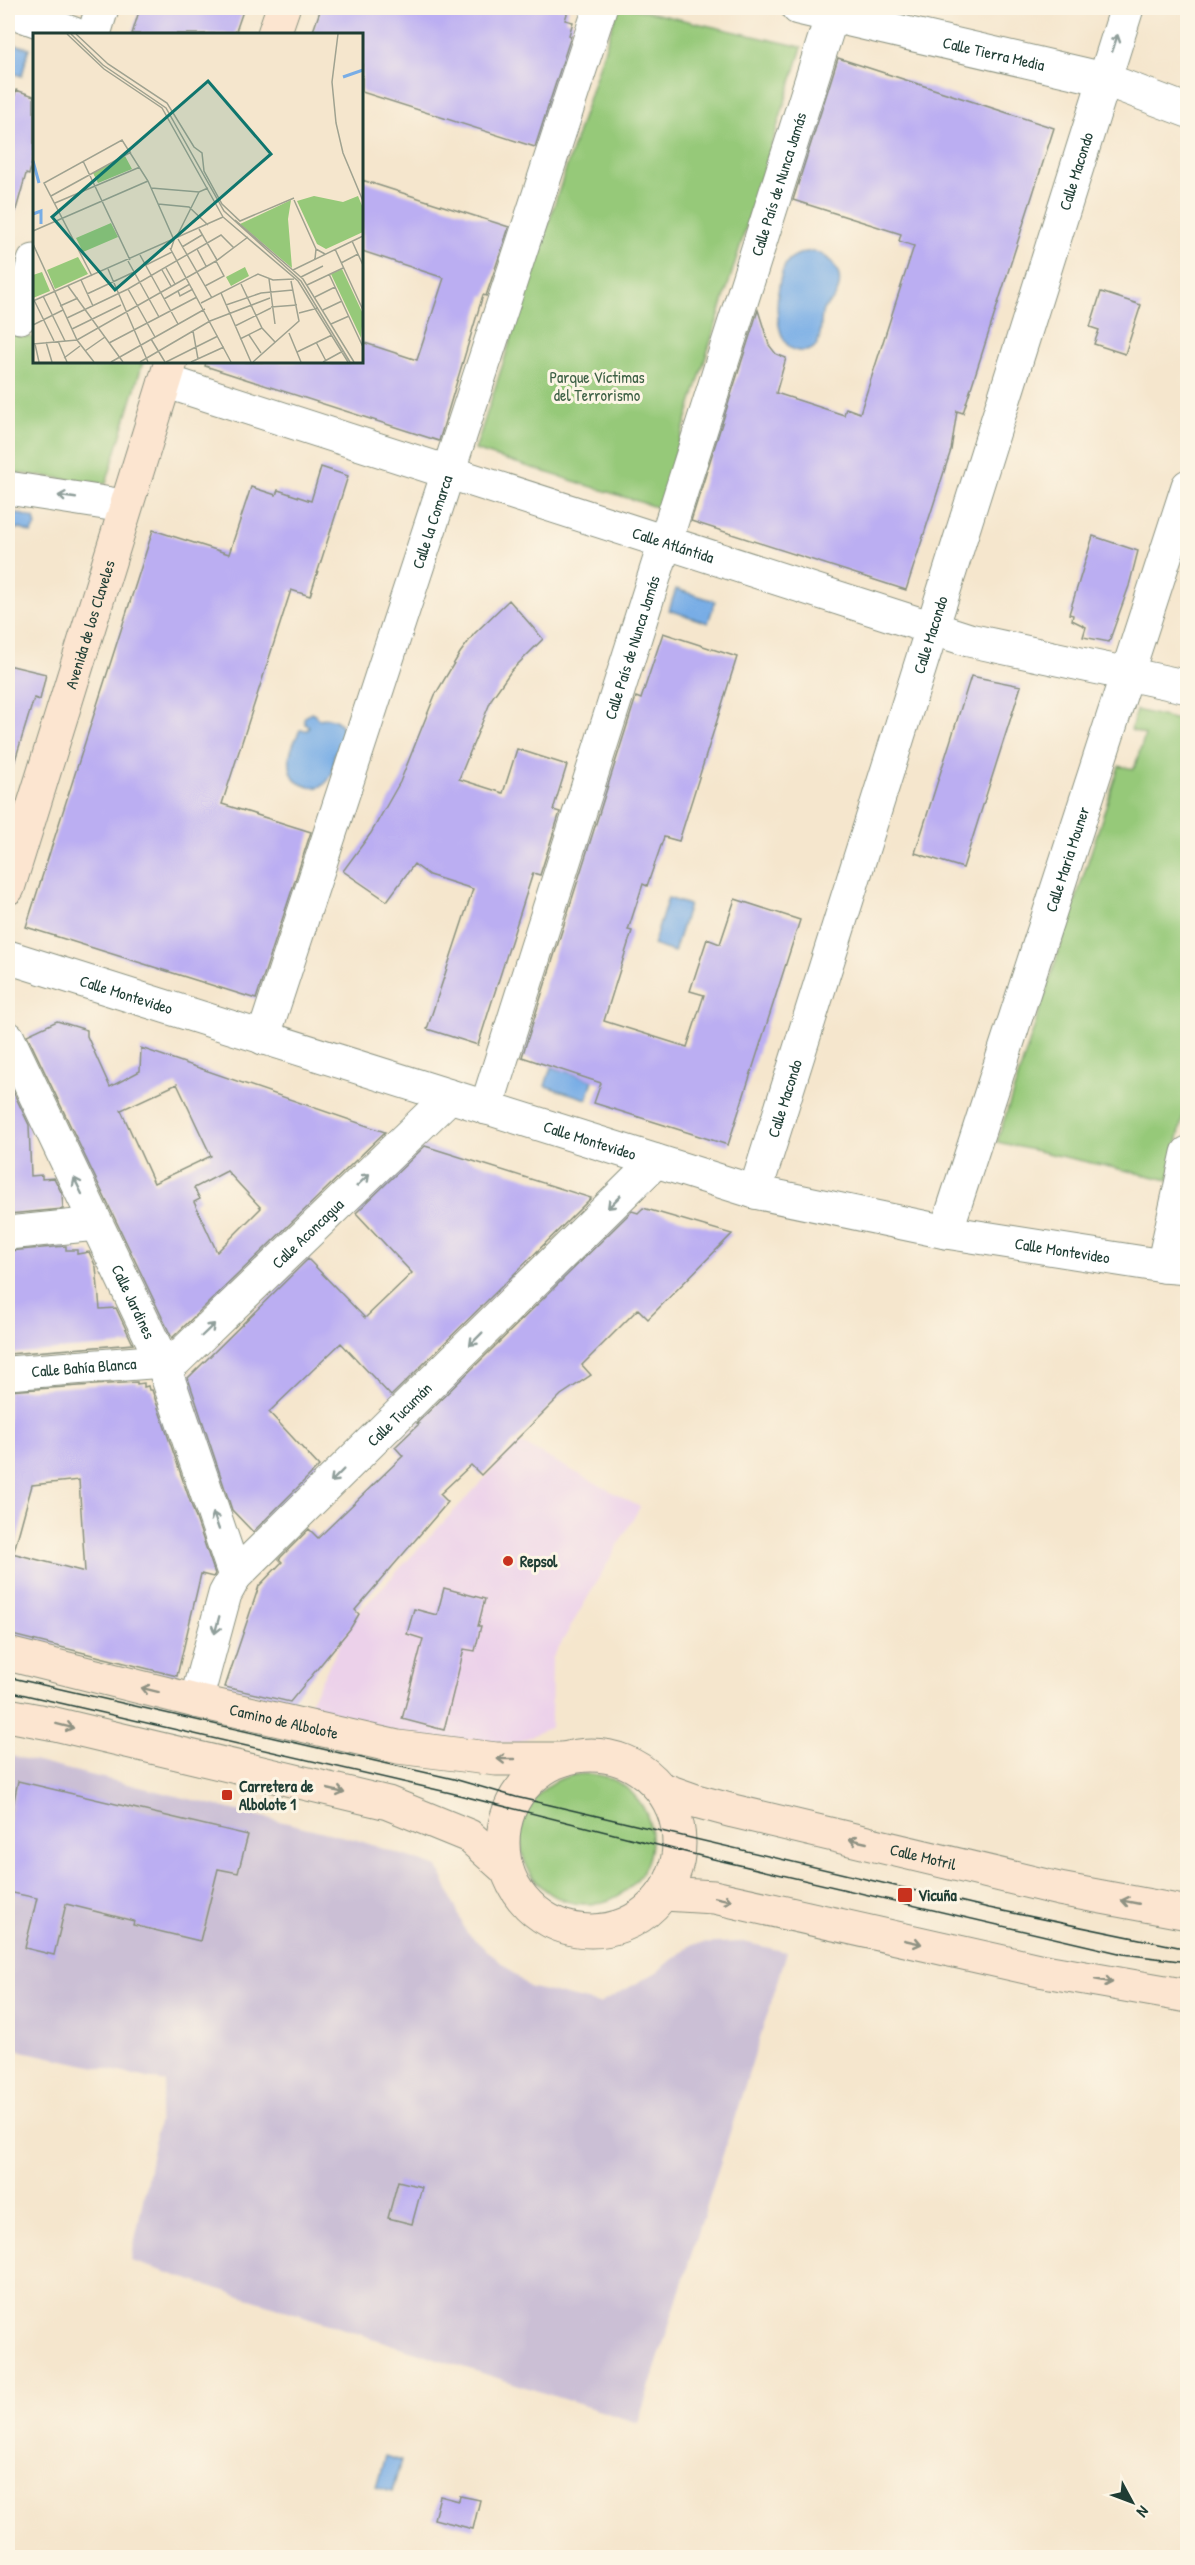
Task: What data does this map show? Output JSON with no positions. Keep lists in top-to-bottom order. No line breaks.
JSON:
{"streets":{"street":["Calle Tierra Media","Calle Macondo","Calle País de Nunca Jamás","Calle la Comarca","Calle Atlántida","Avenida de los Claveles","Calle Maria Mouner","Calle Montevideo","Calle Aconcagua","Calle Jardines","Calle Bahía Blanca","Calle Tucumán","Camino de Albolote","Calle Motril"]},"crossings":[["Calle Tierra Media","Calle Macondo"],["Calle Tierra Media","Calle País de Nunca Jamás"],["Calle Macondo","Calle Atlántida"],["Calle Macondo","Calle Montevideo"],["Calle País de Nunca Jamás","Calle Atlántida"],["Calle País de Nunca Jamás","Calle Montevideo"],["Calle la Comarca","Calle Atlántida"],["Calle la Comarca","Calle Montevideo"],["Calle Atlántida","Avenida de los Claveles"],["Calle Atlántida","Calle Maria Mouner"],["Calle Maria Mouner","Calle Montevideo"],["Calle Montevideo","Calle Aconcagua"],["Calle Montevideo","Calle Tucumán"],["Calle Aconcagua","Calle Jardines"],["Calle Aconcagua","Calle Bahía Blanca"],["Calle Jardines","Calle Bahía Blanca"],["Calle Jardines","Calle Tucumán"],["Calle Tucumán","Camino de Albolote"],["Camino de Albolote","Calle Motril"]],"one_way":["Calle Aconcagua","Calle Jardines","Calle Tucumán"],"parks":["Parque Víctimas del Terrorismo"],"places":{"other":["Repsol"],"transit":["Carretera de Albolote 1","Vicuña"]},"north":"bottom right"}
